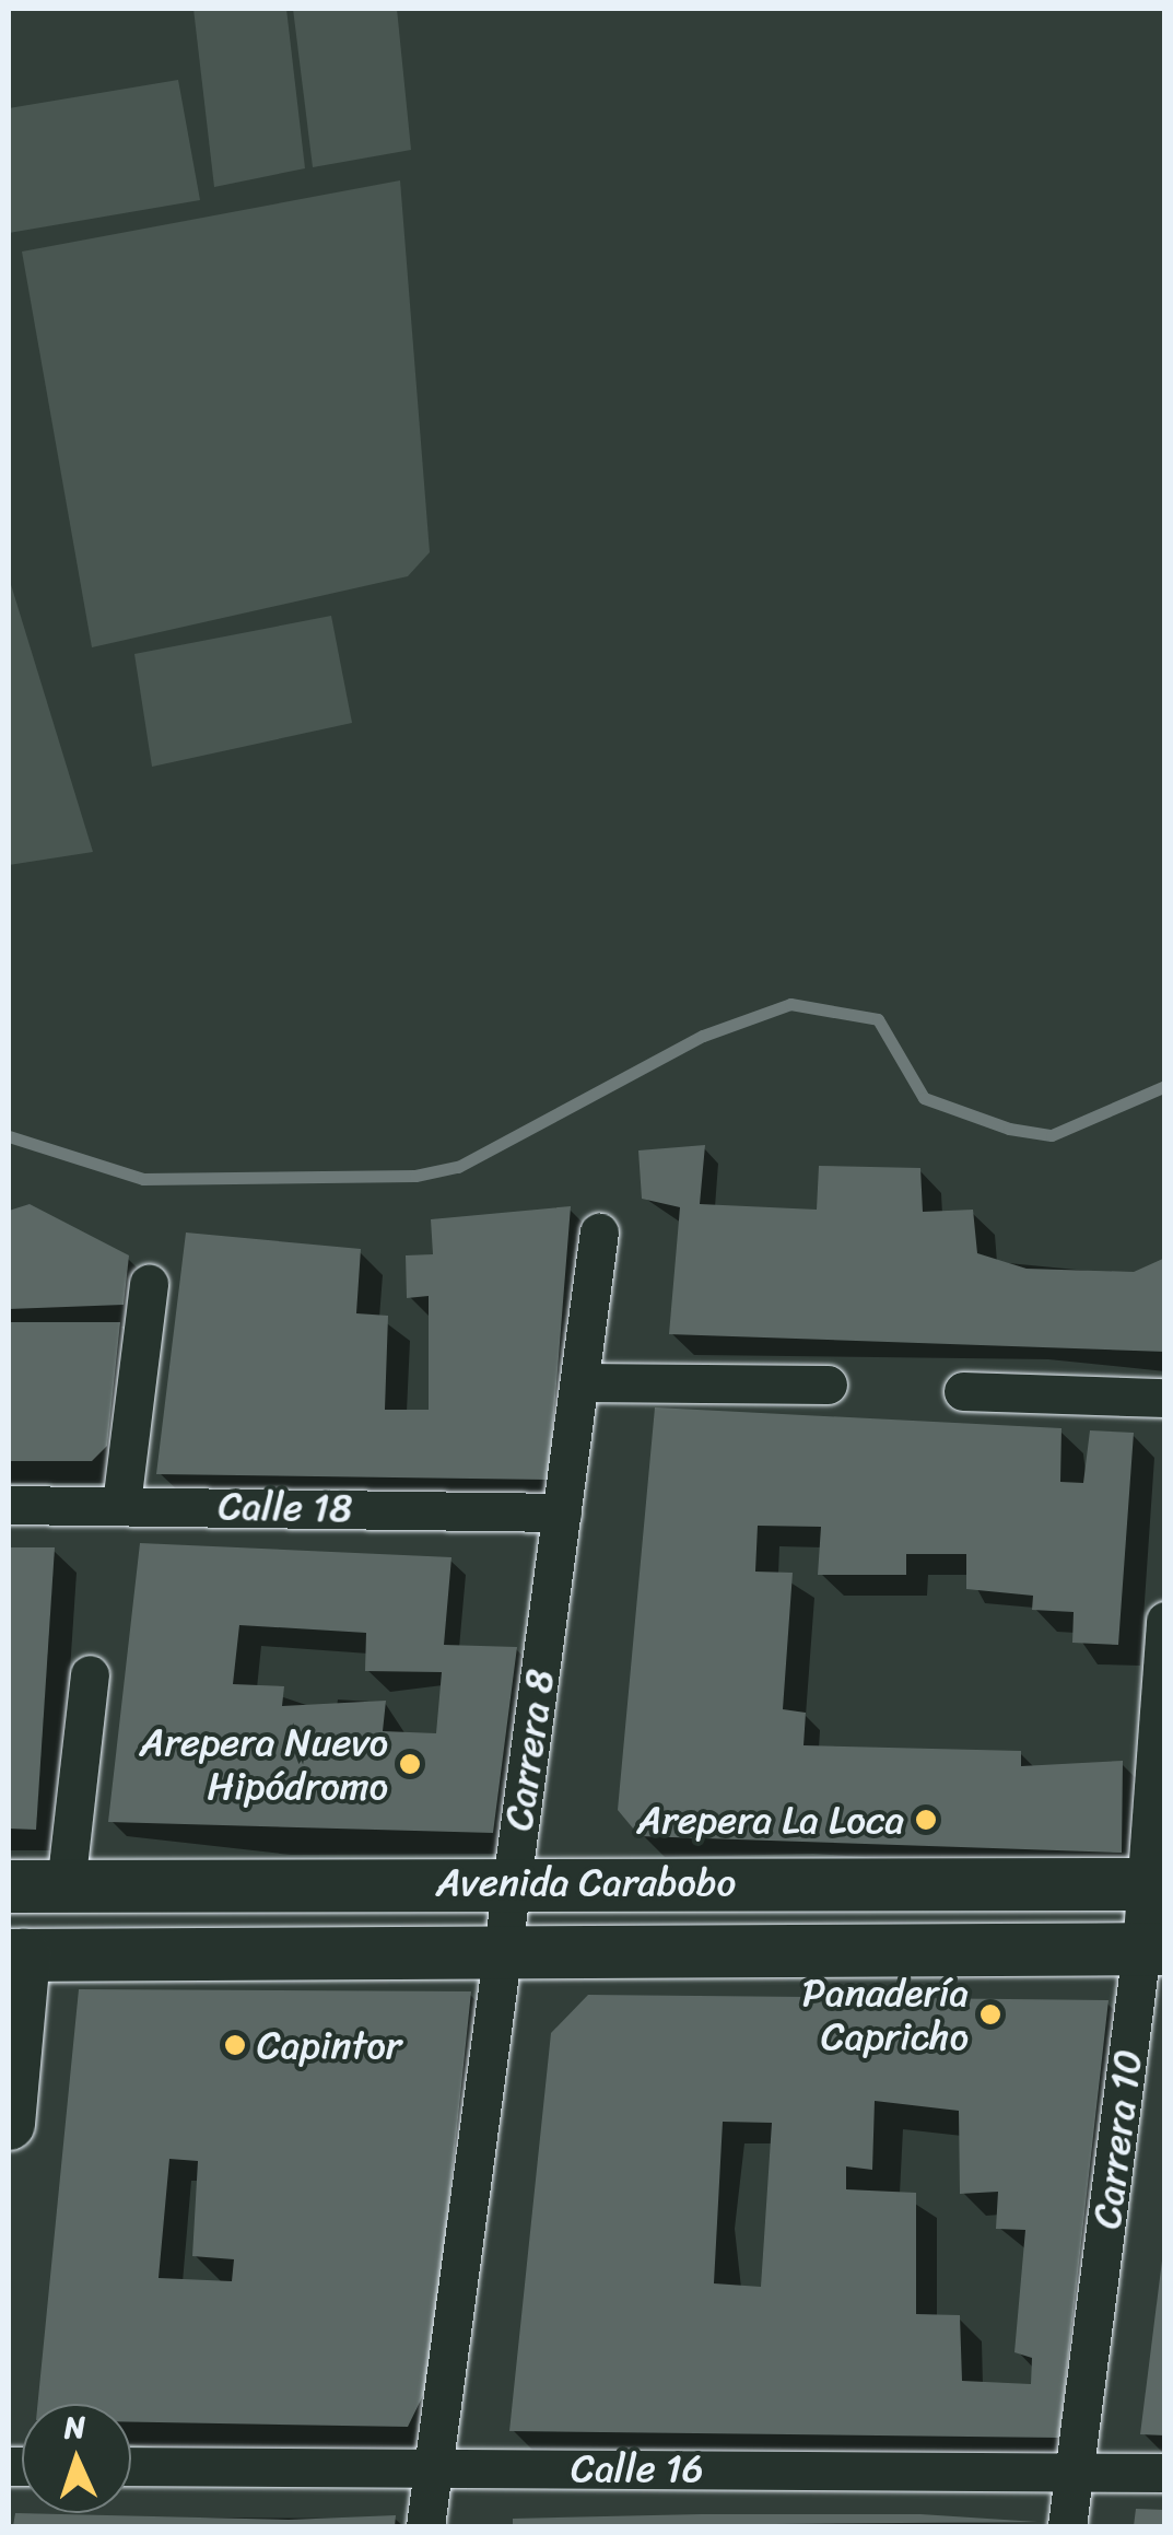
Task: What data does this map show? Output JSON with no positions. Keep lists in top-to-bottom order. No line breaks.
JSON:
{"streets":{"main road":["Avenida Carabobo"],"street":["Calle 18","Carrera 8","Carrera 10","Calle 16"]},"crossings":[["Calle 18","Carrera 8"],["Carrera 8","Avenida Carabobo"],["Carrera 8","Calle 16"],["Avenida Carabobo","Carrera 10"],["Carrera 10","Calle 16"]],"places":["Arepera Nuevo Hipódromo","Arepera La Loca","Panadería Capricho","Capintor"],"north":"top"}
